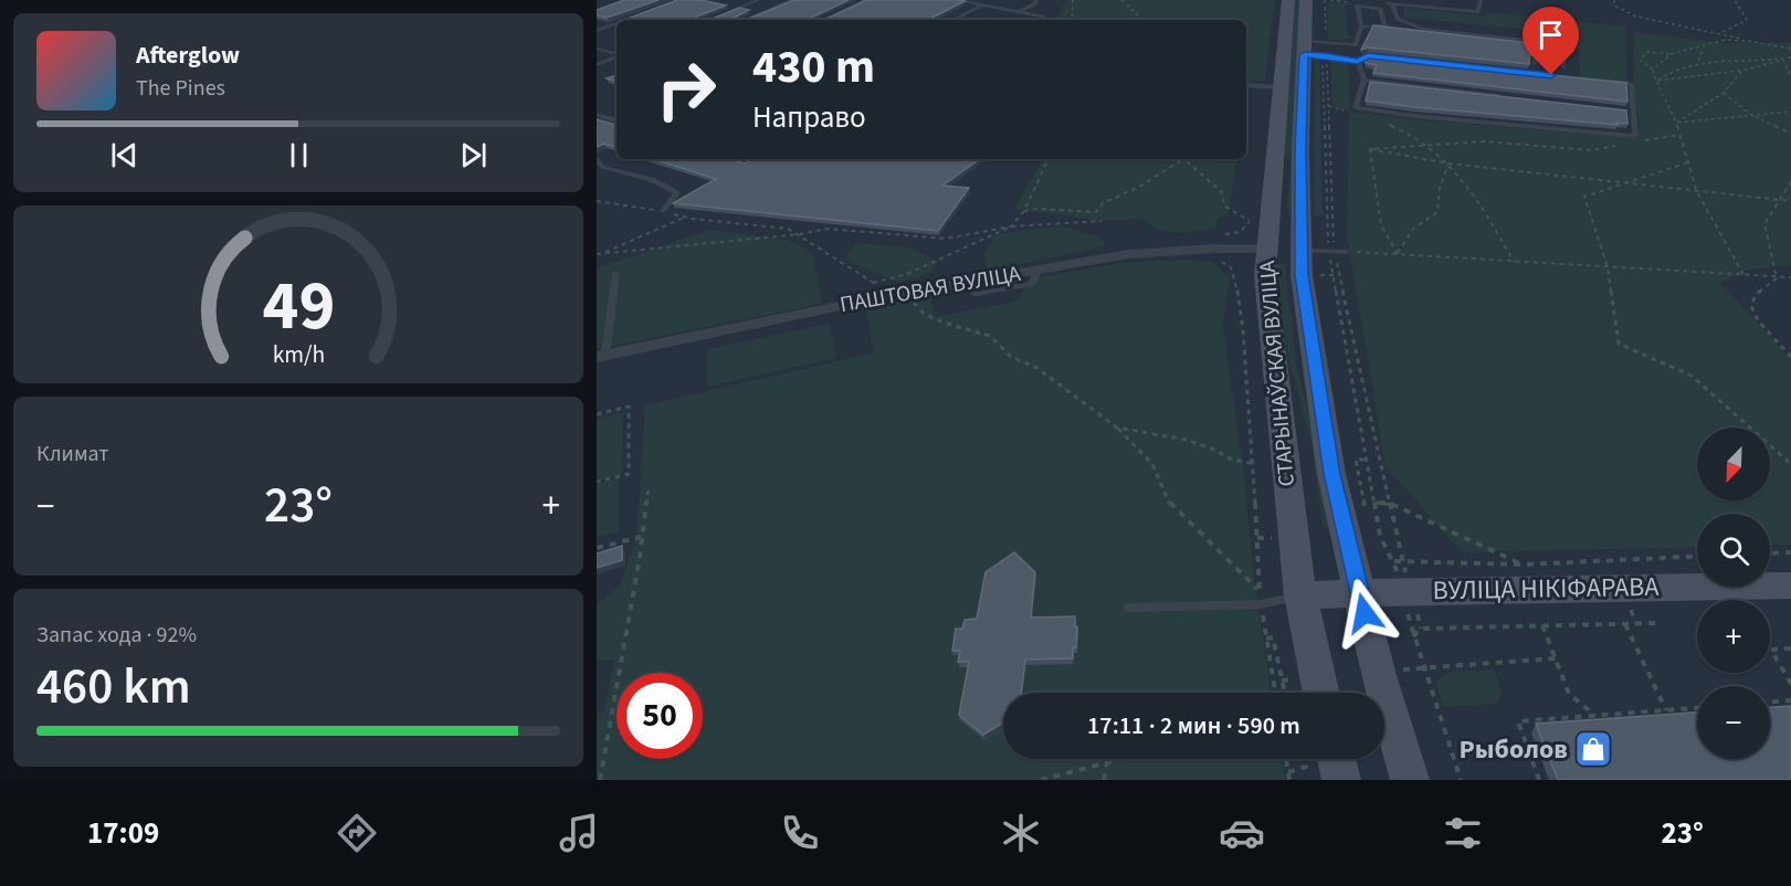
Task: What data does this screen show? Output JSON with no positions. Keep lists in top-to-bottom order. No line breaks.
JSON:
{"streets":{"main road":["СТАРЫНАЎСКАЯ ВУЛІЦА","ВУЛІЦА НІКІФАРАВА"],"street":["ПАШТОВАЯ ВУЛІЦА"]},"crossings":[["ПАШТОВАЯ ВУЛІЦА","СТАРЫНАЎСКАЯ ВУЛІЦА"],["СТАРЫНАЎСКАЯ ВУЛІЦА","ВУЛІЦА НІКІФАРАВА"]],"places":{"shop":["Рыболов"]},"north":"bottom left","page":{"turn":["430 m","Направо"],"song":["Afterglow","The Pines"],"tile":["Климат",["Запас хода · 92%","460 km"]],"map_buttons":["+","−"],"heat":["−","23°","+"],"limit":"50","trip":"17:11 · 2 мин · 590 m","tabs":["17:09","23°"],"gauge":["49","km/h"]}}
